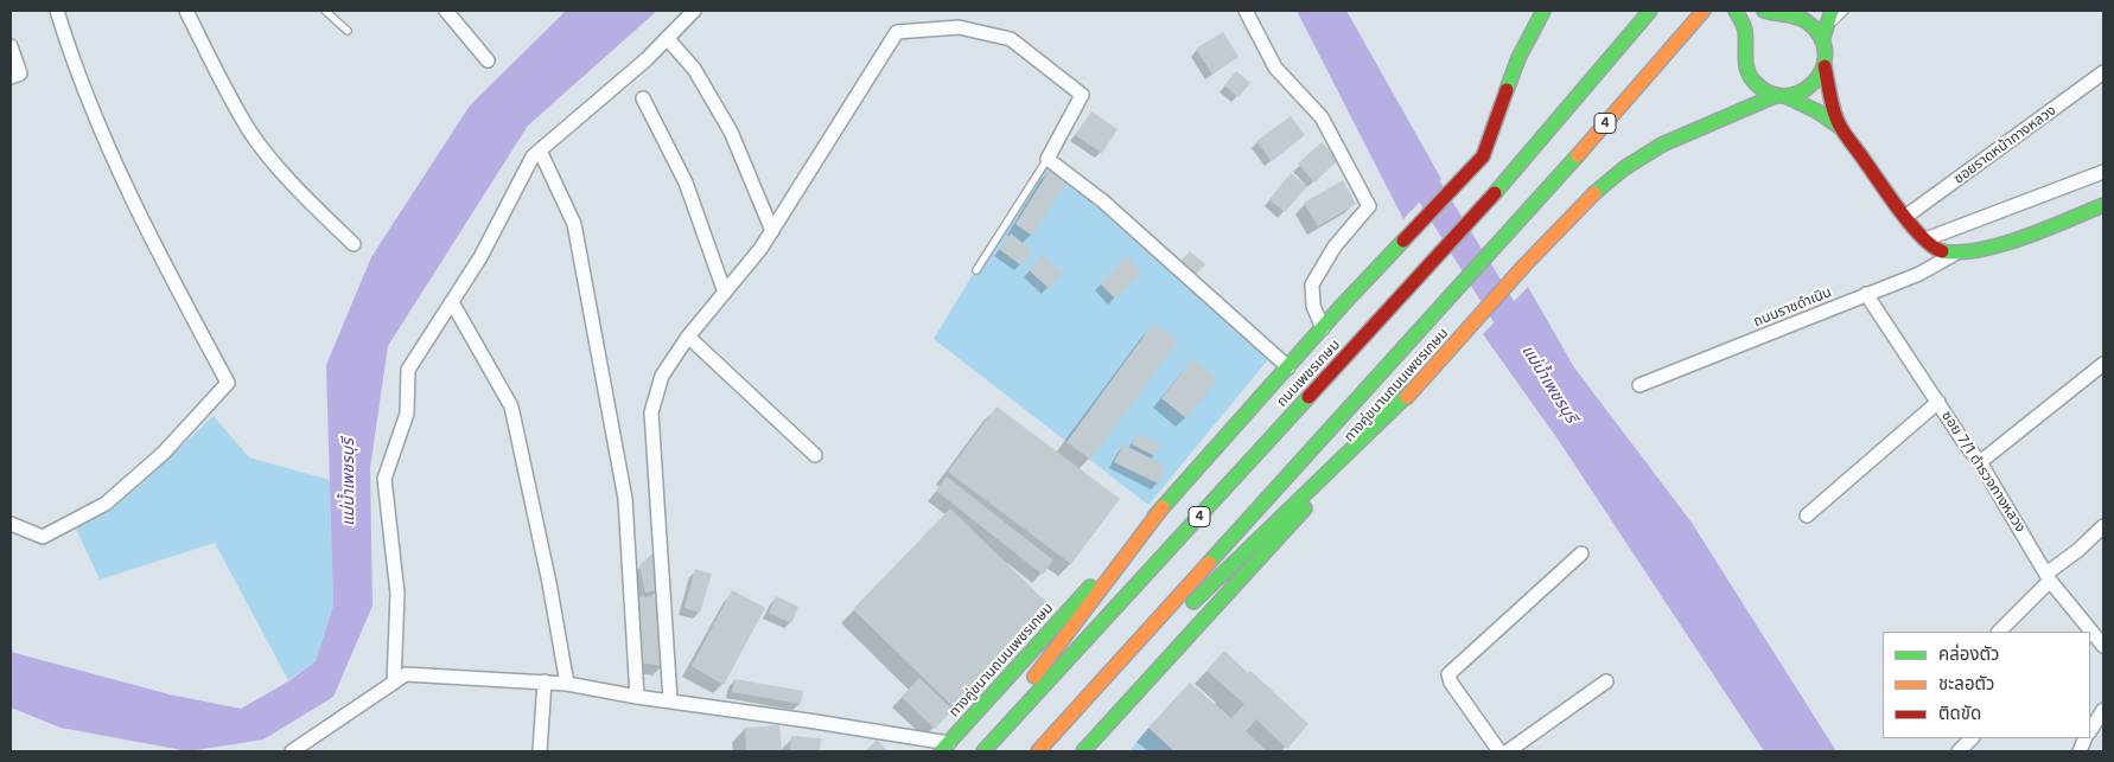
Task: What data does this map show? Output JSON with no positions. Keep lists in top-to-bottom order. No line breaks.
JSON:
{"streets":{"main road":["4","ถนนราชดำเนิน","ถนนเพชรเกษม","ทางคู่ขนานถนนเพชรเกษม"],"street":["ซอยราดหน้าทางหลวง","ซอย 7/1 ตำรวจทางหลวง"]},"crossings":[["ถนนราชดำเนิน","ซอย 7/1 ตำรวจทางหลวง"]],"water":["แม่น้ำเพชรบุรี"],"legend":["คล่องตัว","ชะลอตัว","ติดขัด"]}
